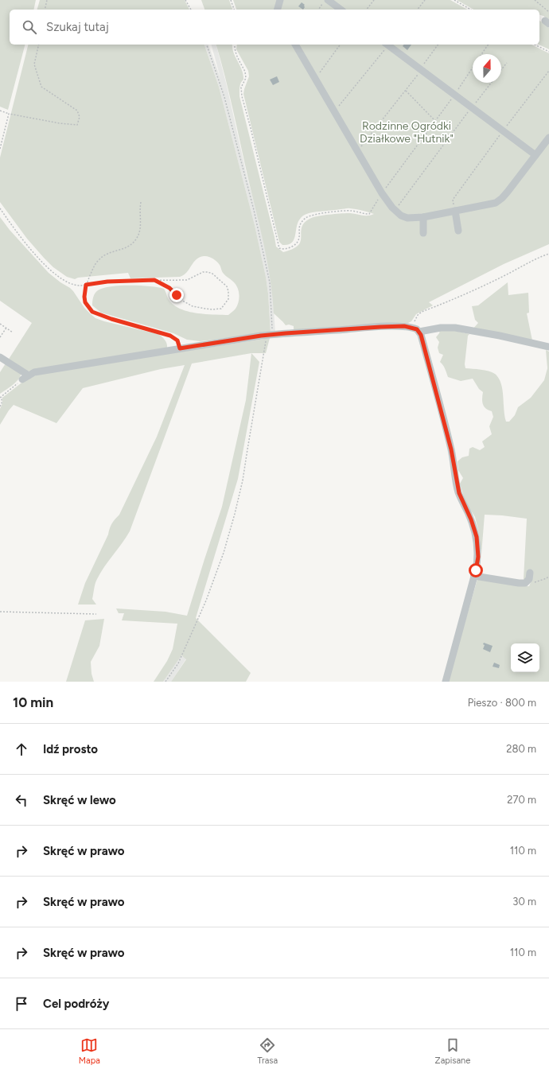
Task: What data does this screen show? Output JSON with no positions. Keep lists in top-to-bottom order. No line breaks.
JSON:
{"parks":["Rodzinne Ogródki Działkowe \"Hutnik\""],"north":"top","page":{"search":"Szukaj tutaj","heading":["10 min","Pieszo · 800 m"],"list":[["Idź prosto","280 m"],["Skręć w lewo","270 m"],["Skręć w prawo","110 m"],["Skręć w prawo","30 m"],["Skręć w prawo","110 m"],"Cel podróży"],"nav":["Mapa","Trasa","Zapisane"]}}
